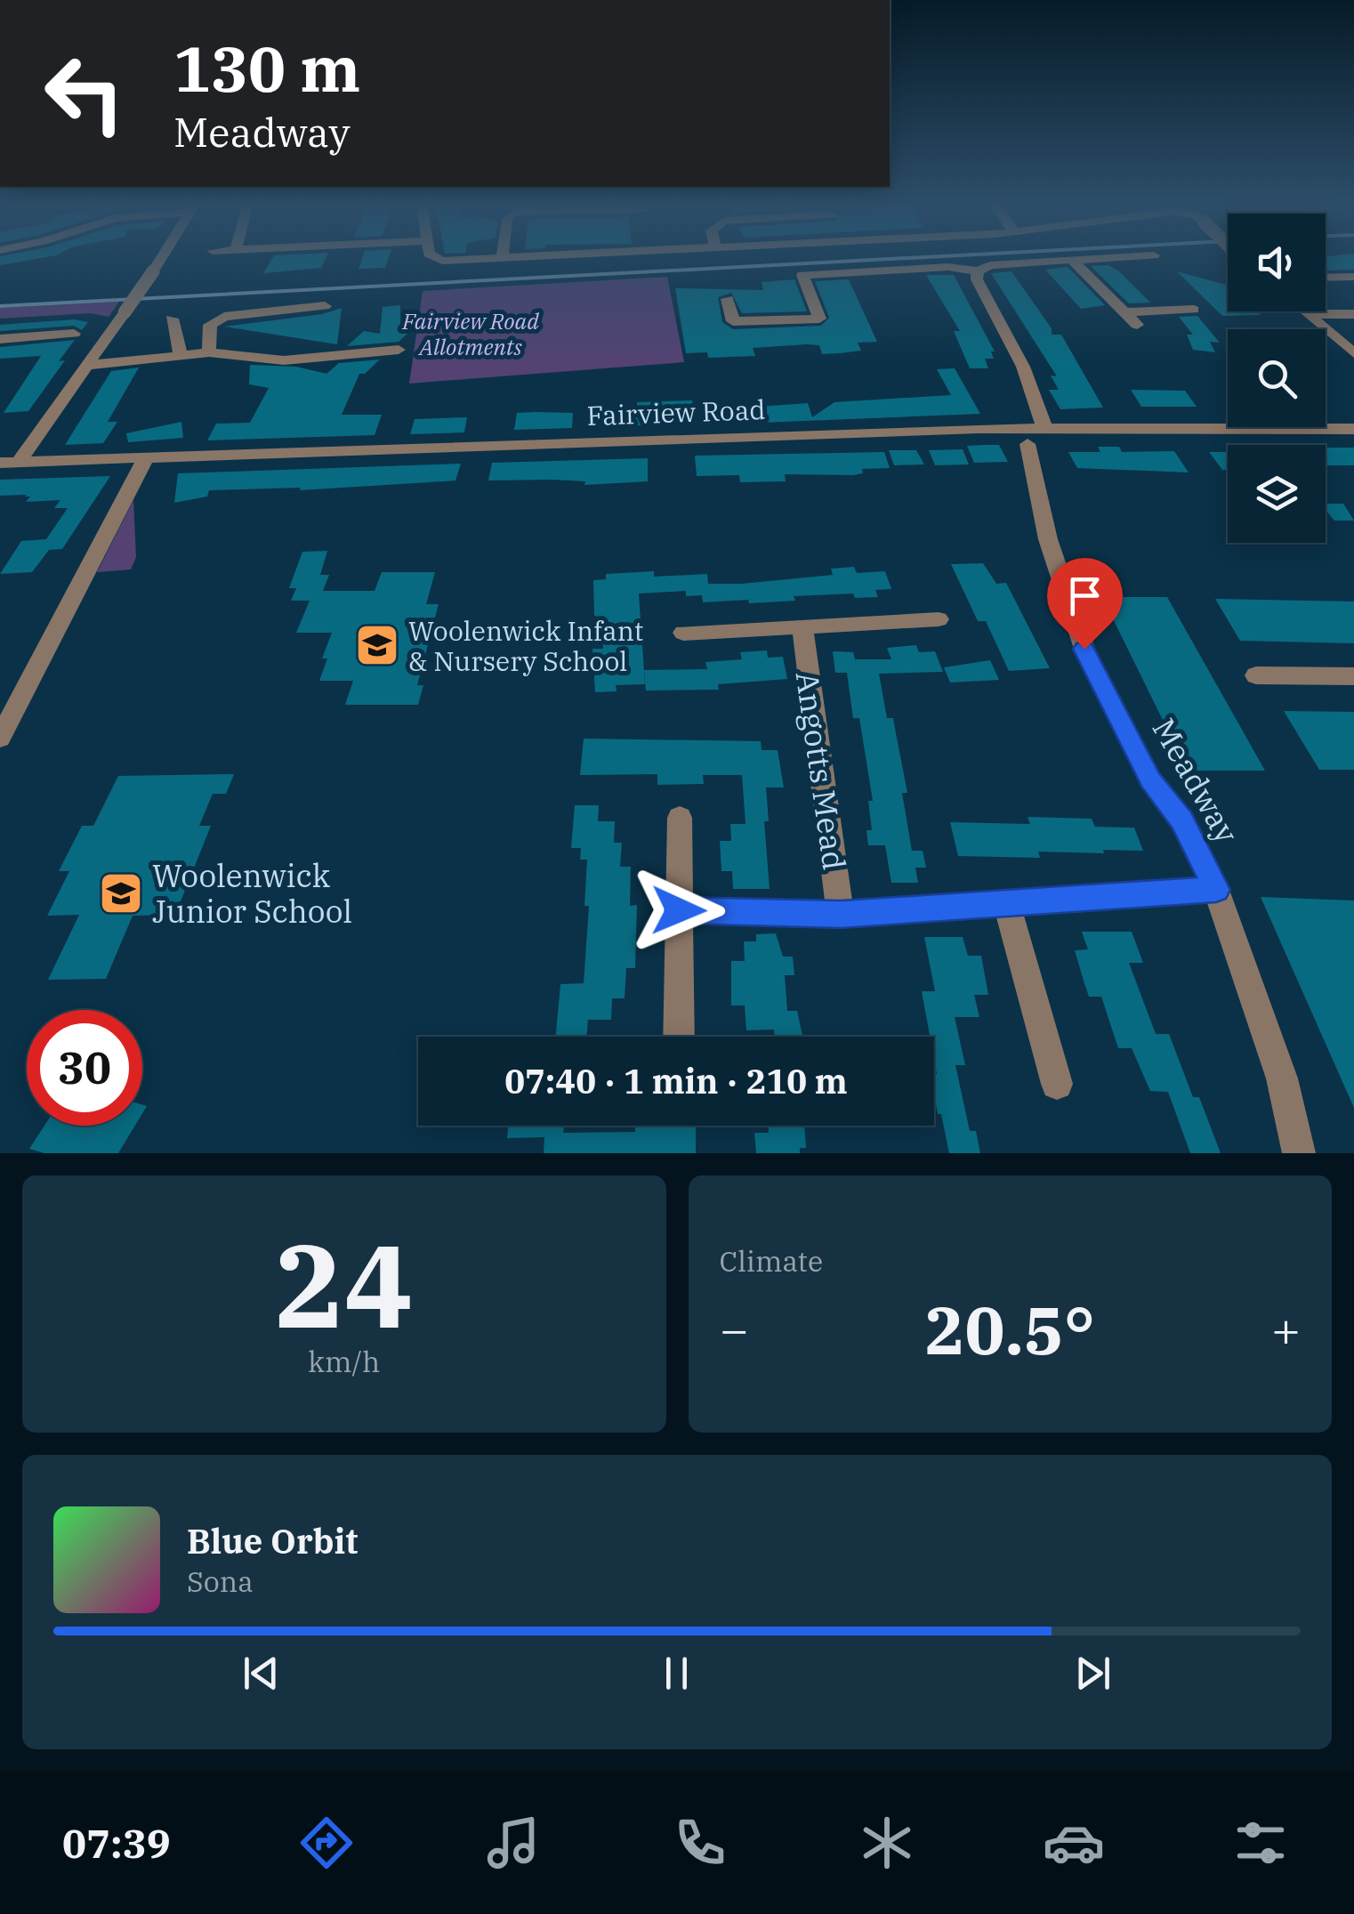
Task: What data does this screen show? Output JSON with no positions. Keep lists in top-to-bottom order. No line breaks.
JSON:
{"streets":{"street":["Fairview Road","Angotts Mead","Meadway"]},"crossings":[["Fairview Road","Meadway"]],"parks":["Fairview Road Allotments"],"places":{"school or university":["Woolenwick Infant & Nursery School","Woolenwick Junior School"]},"page":{"turn":["130 m","Meadway"],"limit":"30","trip":"07:40 · 1 min · 210 m","tile":[["24","km/h"],"Climate"],"heat":["−","20.5°","+"],"song":["Blue Orbit","Sona"],"tabs":"07:39"}}
